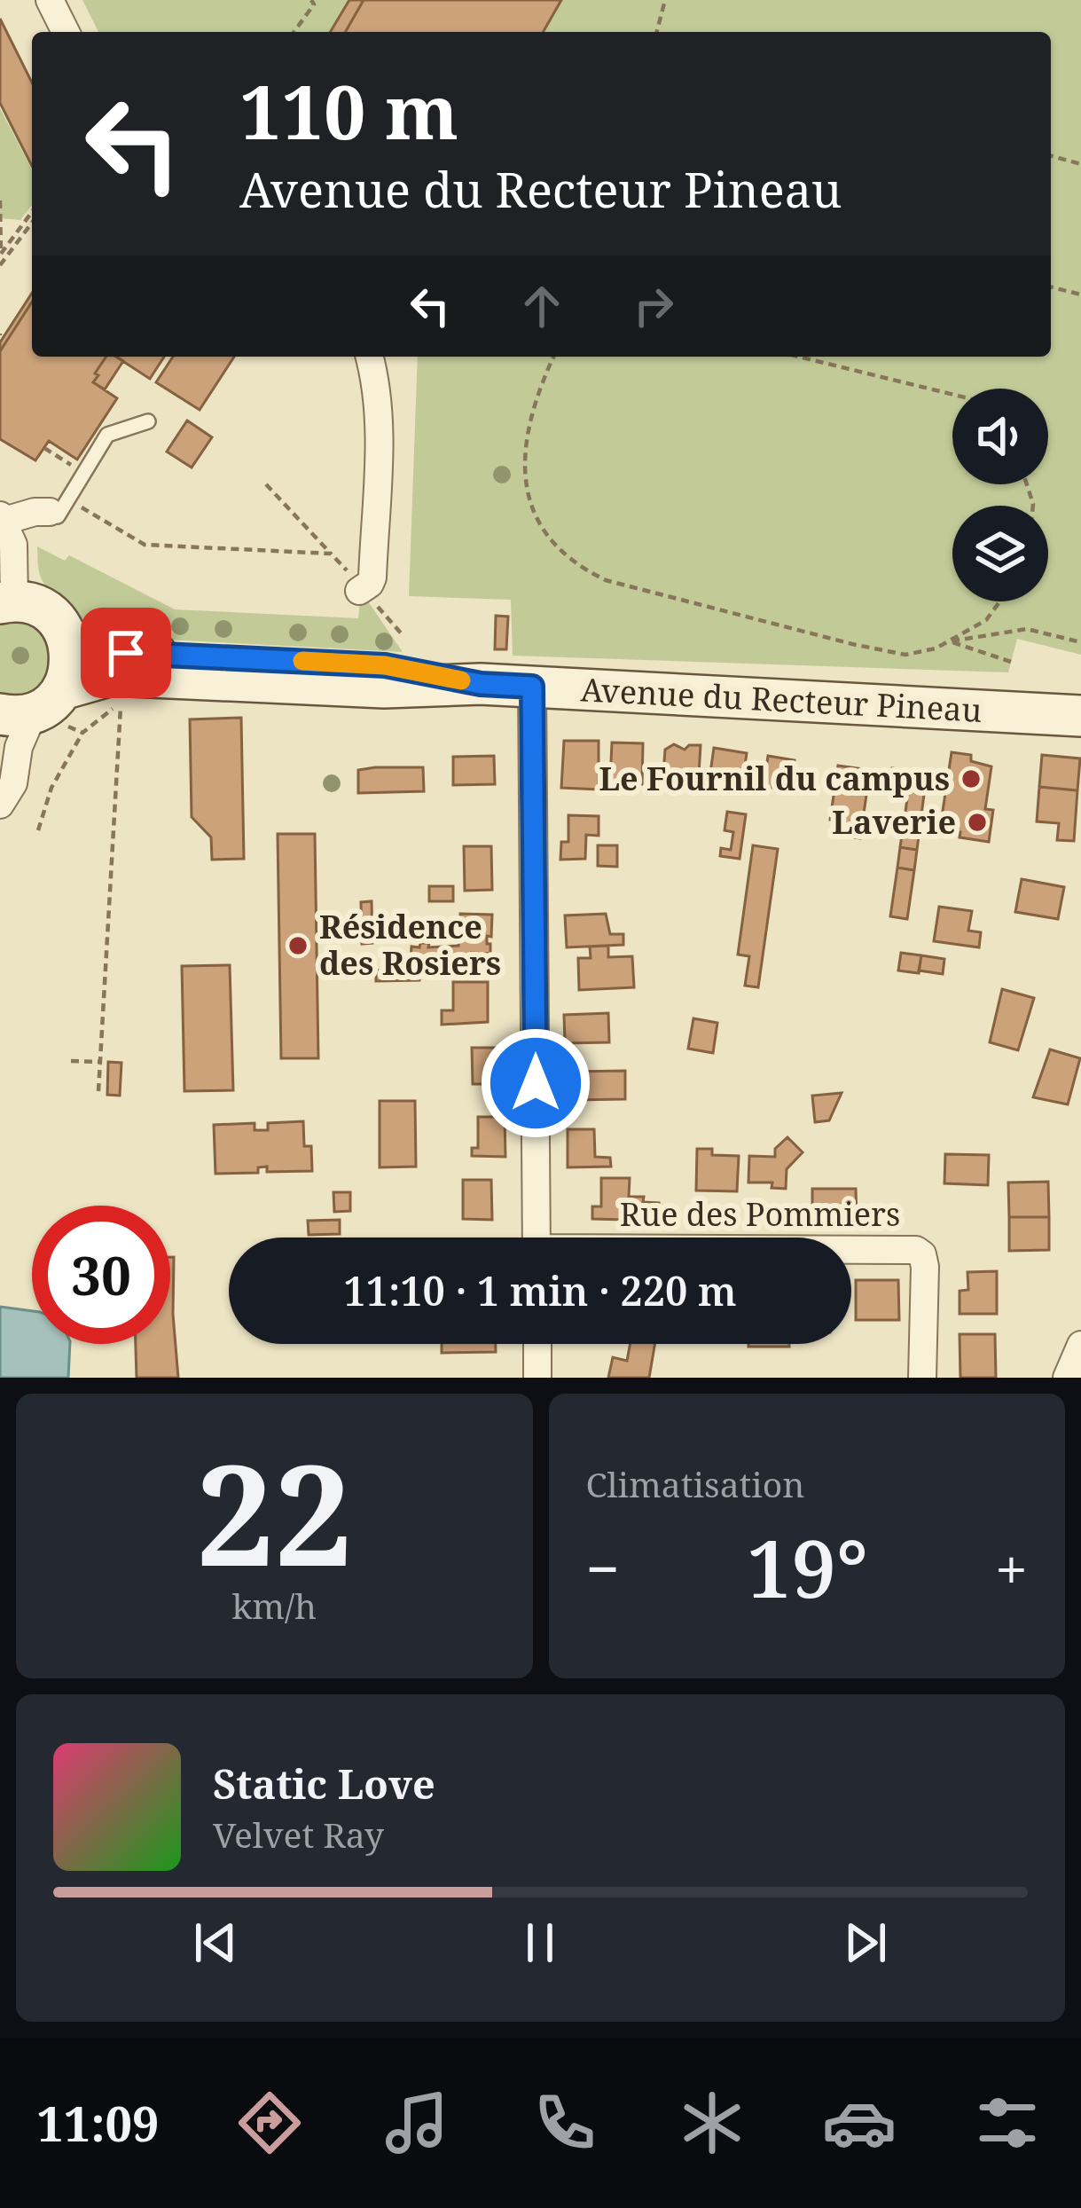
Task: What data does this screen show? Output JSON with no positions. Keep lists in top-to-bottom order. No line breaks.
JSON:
{"streets":{"main road":["Avenue du Recteur Pineau"],"street":["Rue des Pommiers"]},"places":["Le Fournil du campus","Laverie","Résidence des Rosiers"],"page":{"turn":["110 m","Avenue du Recteur Pineau"],"limit":"30","trip":"11:10 · 1 min · 220 m","tile":[["22","km/h"],"Climatisation"],"heat":["−","19°","+"],"song":["Static Love","Velvet Ray"],"tabs":"11:09"}}
